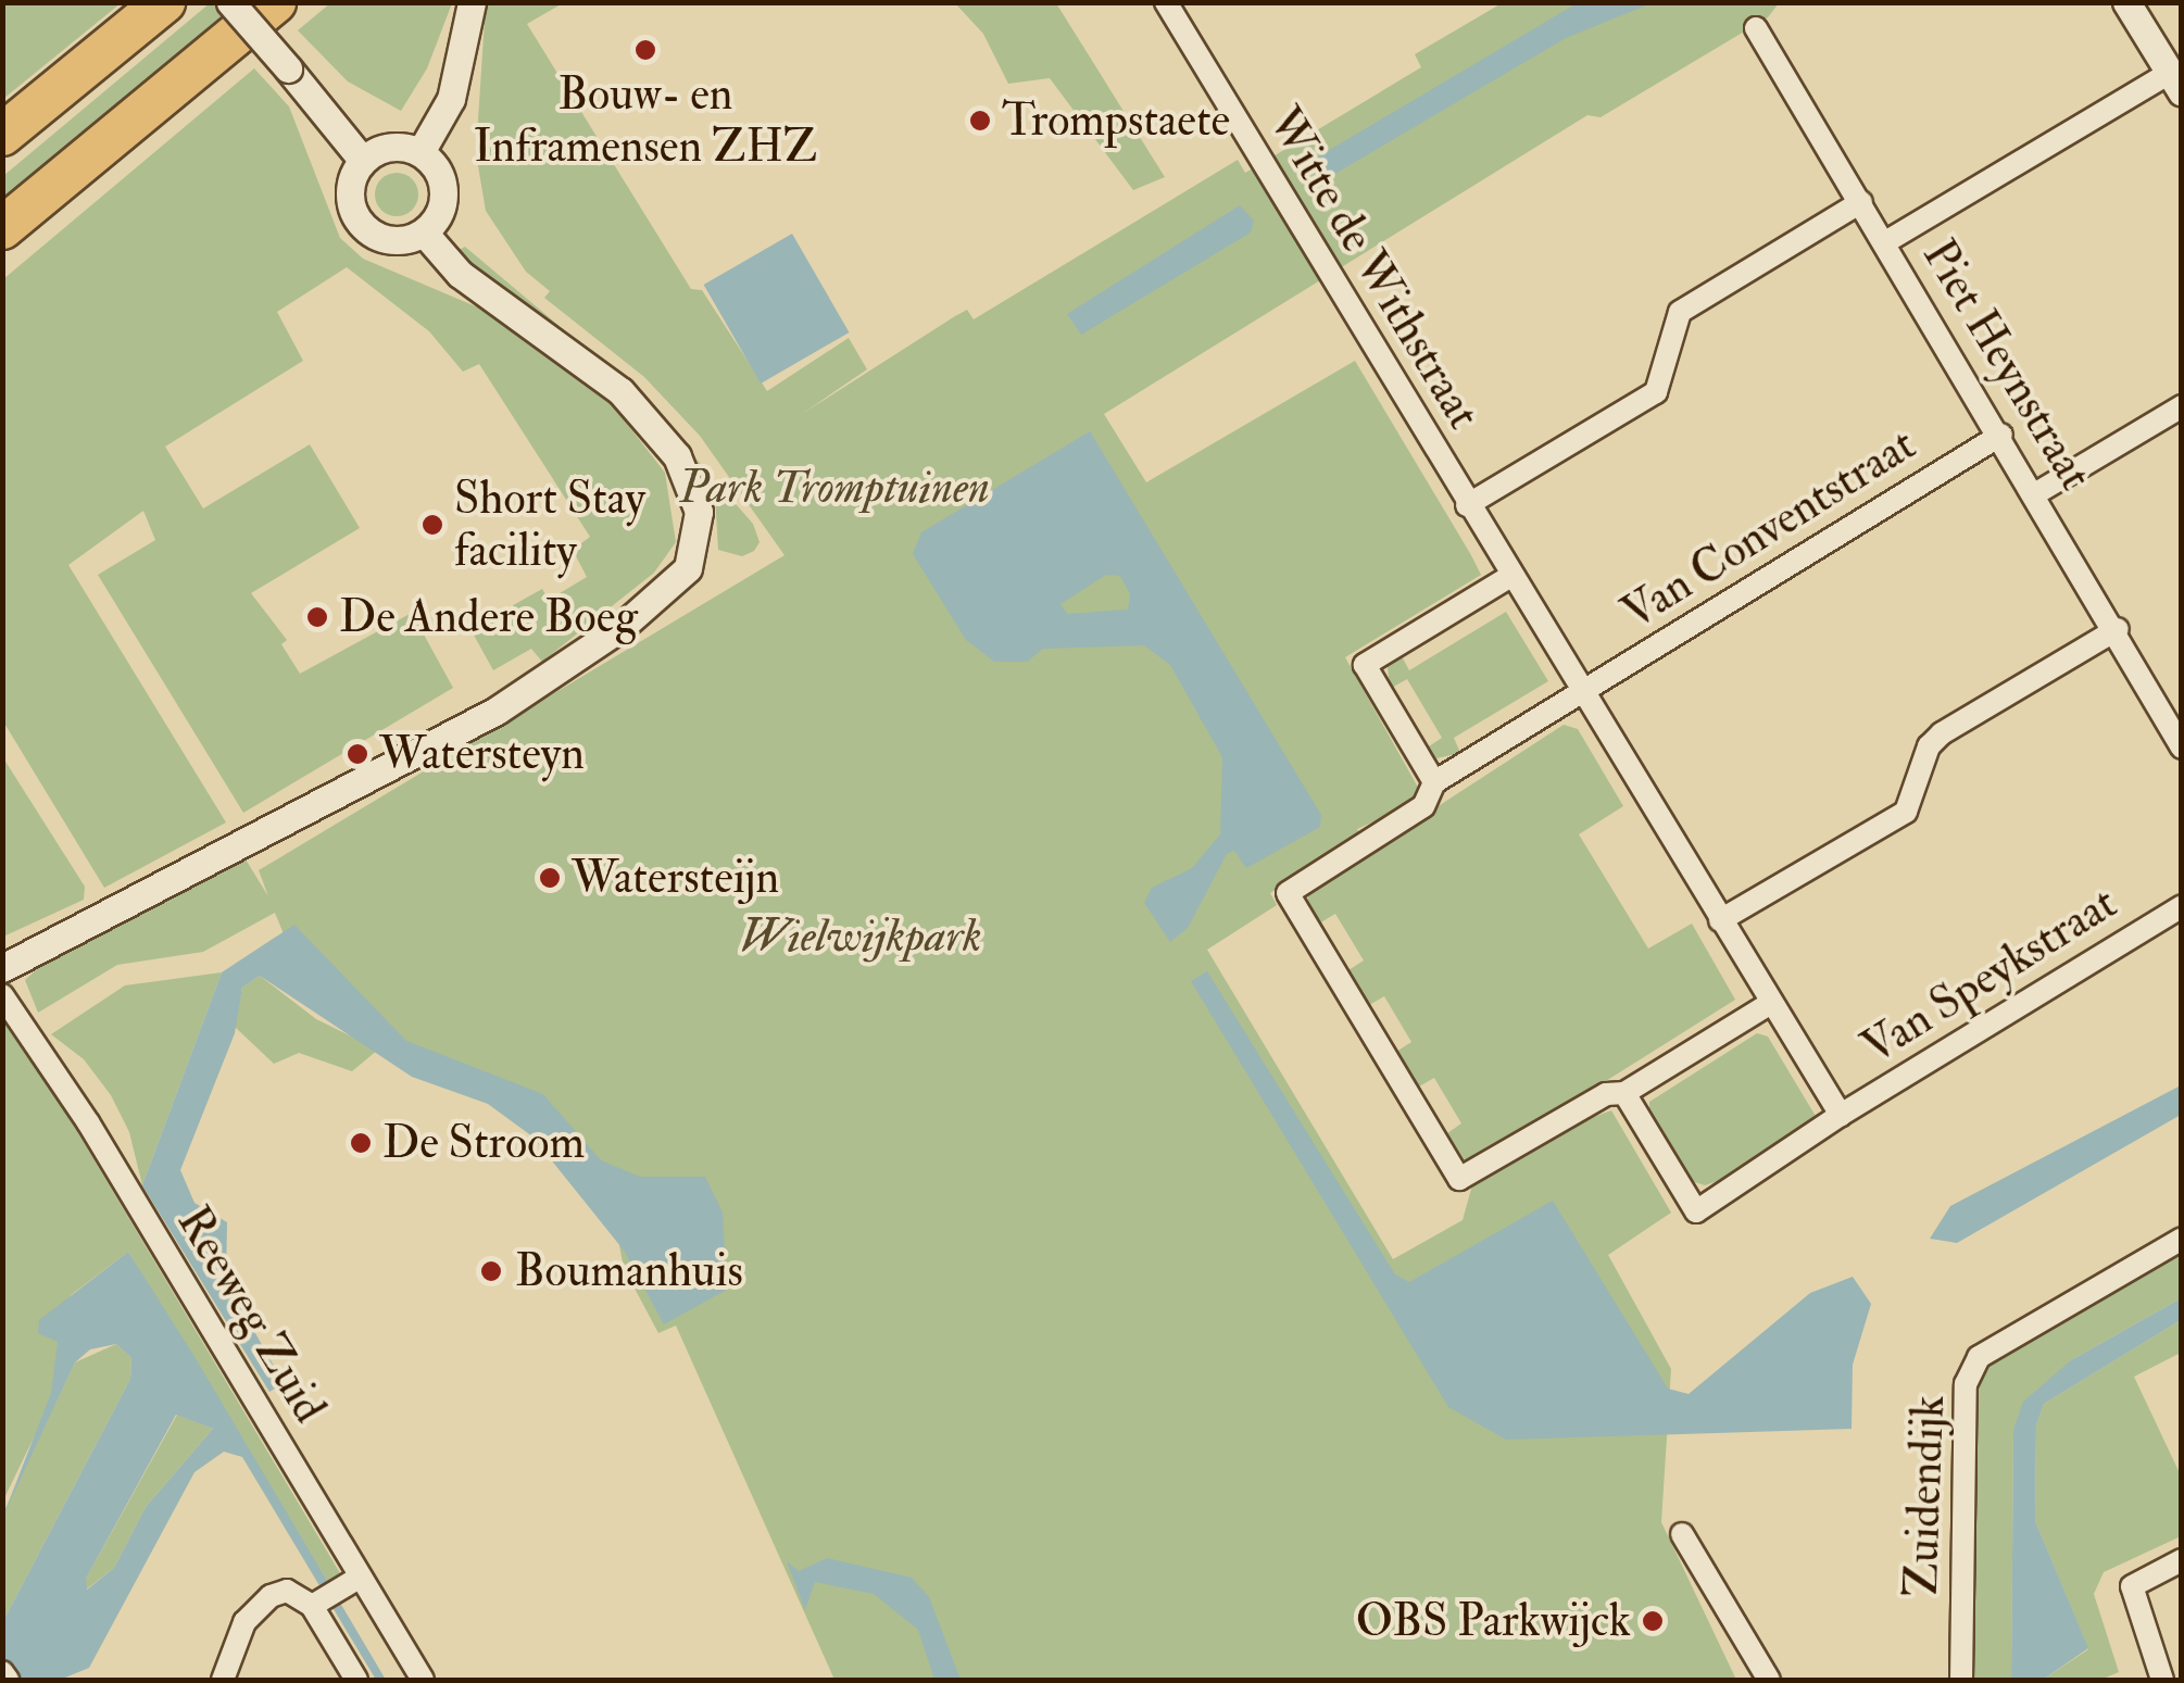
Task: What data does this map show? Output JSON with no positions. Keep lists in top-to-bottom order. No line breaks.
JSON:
{"streets":{"street":["Witte de Withstraat","Piet Heynstraat","Van Conventstraat","Van Speykstraat","Reeweg Zuid","Zuidendijk"]},"crossings":[["Witte de Withstraat","Van Conventstraat"],["Witte de Withstraat","Van Speykstraat"],["Piet Heynstraat","Van Conventstraat"]],"parks":["Park Tromptuinen","Wielwijkpark"],"places":["Bouw- en Inframensen ZHZ","Trompstaete","Short Stay facility","De Andere Boeg","Watersteyn","Watersteijn","De Stroom","Boumanhuis","OBS Parkwijck"]}
